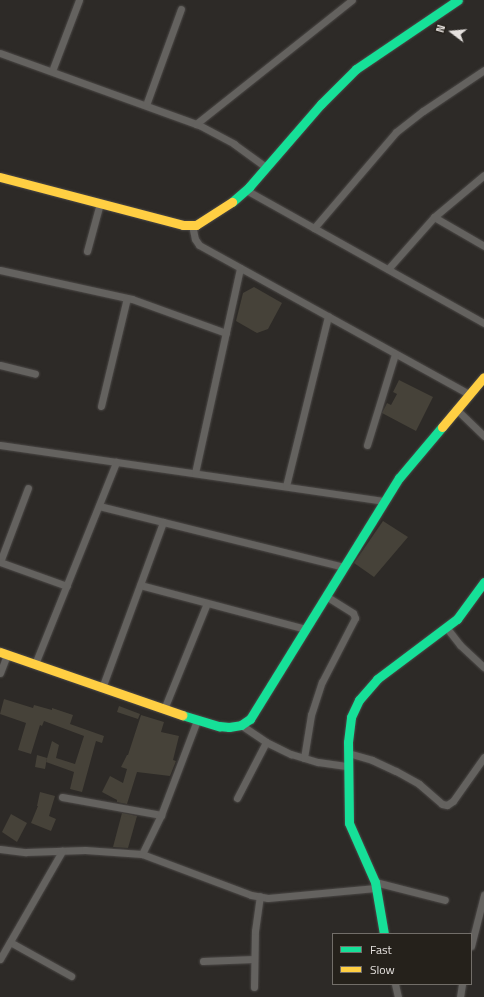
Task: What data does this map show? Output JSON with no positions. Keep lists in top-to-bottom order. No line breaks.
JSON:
{"legend":["Fast","Slow"],"north":"left"}
